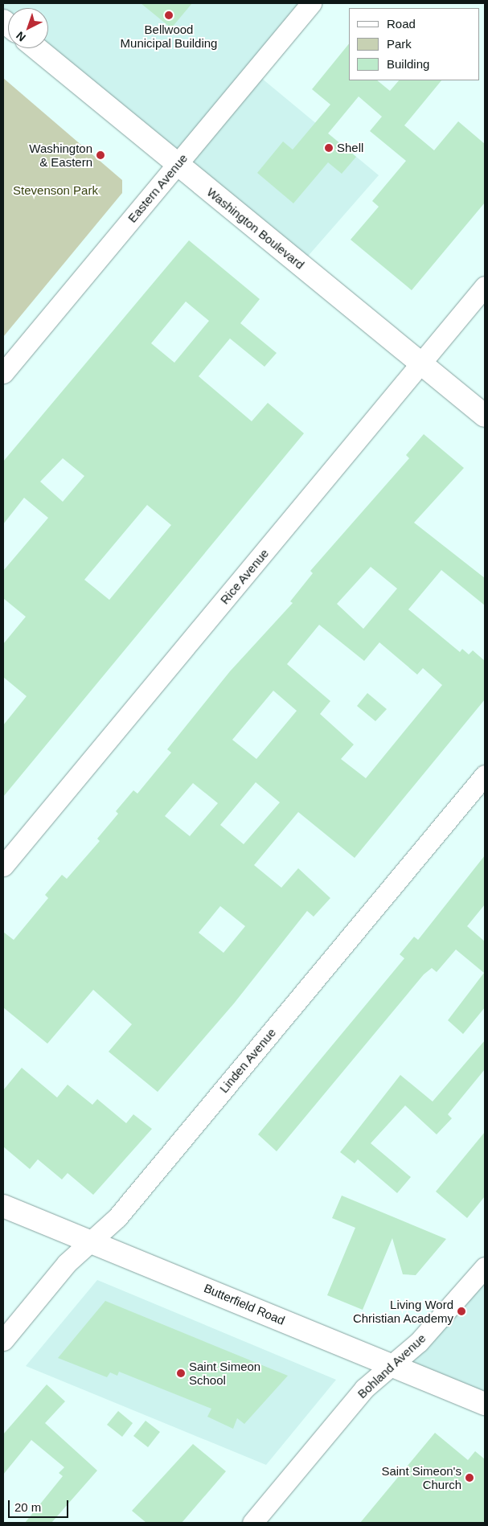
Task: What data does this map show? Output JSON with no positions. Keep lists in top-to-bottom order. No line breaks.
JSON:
{"streets":{"street":["Eastern Avenue","Washington Boulevard","Rice Avenue","Linden Avenue","Butterfield Road","Bohland Avenue"]},"crossings":[["Eastern Avenue","Washington Boulevard"],["Washington Boulevard","Rice Avenue"],["Linden Avenue","Butterfield Road"],["Butterfield Road","Bohland Avenue"]],"parks":["Stevenson Park"],"places":["Bellwood Municipal Building","Shell","Washington & Eastern","Living Word Christian Academy","Saint Simeon School","Saint Simeon's Church"],"legend":["Road","Park","Building"],"scale_bar":"20 m","north":"bottom left"}
